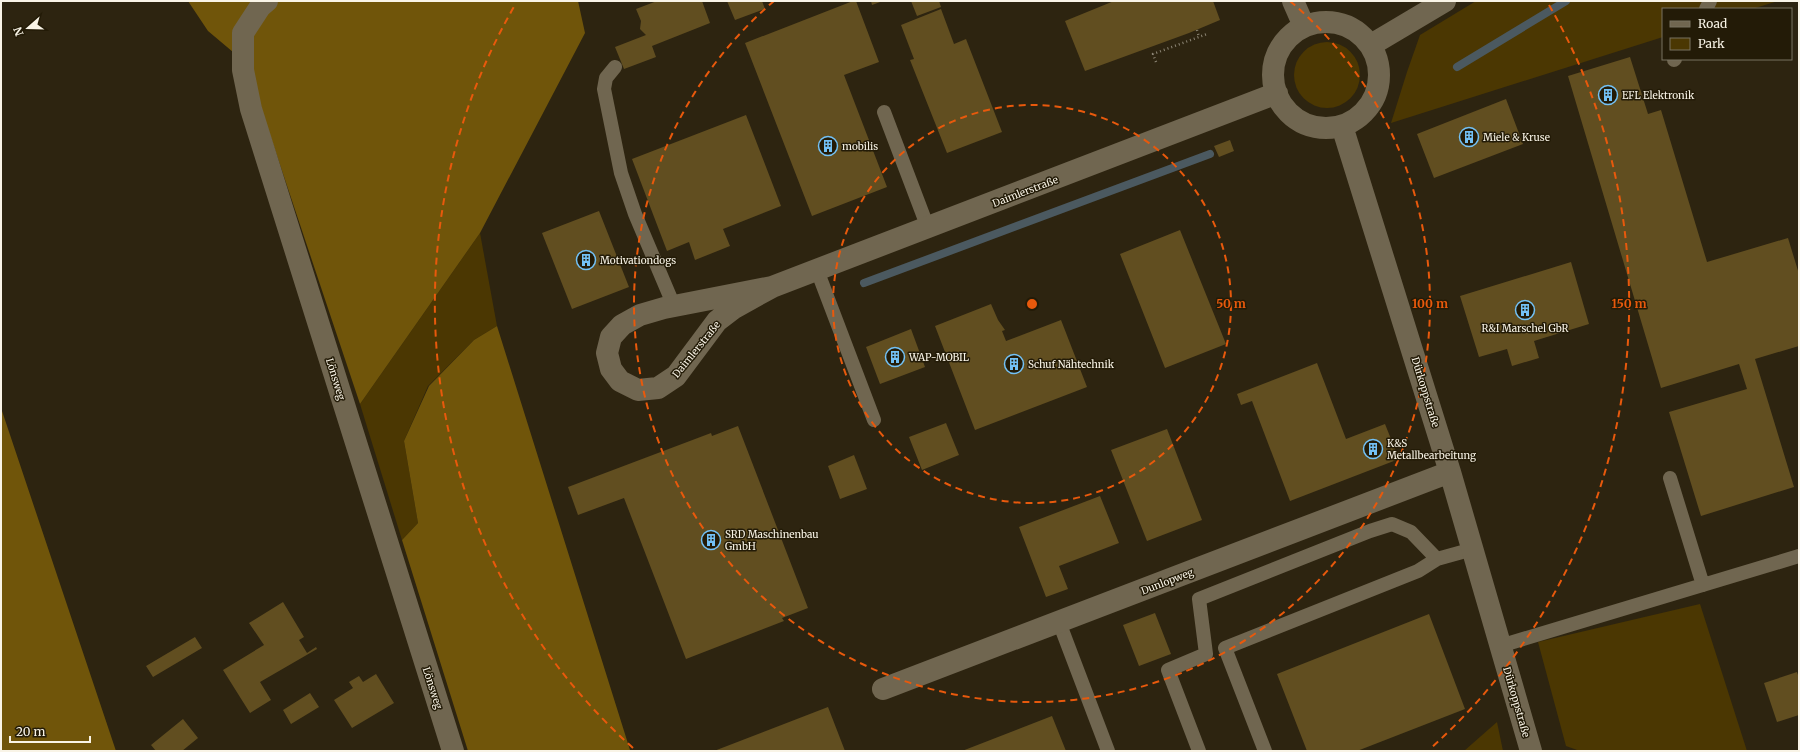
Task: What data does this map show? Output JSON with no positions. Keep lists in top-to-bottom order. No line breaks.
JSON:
{"streets":{"street":["Daimlerstraße","Lönsweg","Dürkoppstraße","Dunlopweg"]},"crossings":[["Daimlerstraße","Dürkoppstraße"],["Dürkoppstraße","Dunlopweg"]],"places":{"building":["EFL Elektronik","Miele & Kruse","mobilis","Motivationdogs","R&I Marschel GbR","WAP-MOBIL","Schuf Nähtechnik","K&S Metallbearbeitung","SRD Maschinenbau GmbH"]},"legend":["Road","Park"],"scale_bar":"20 m","north":"left","rings":["50 m","100 m","150 m"]}
